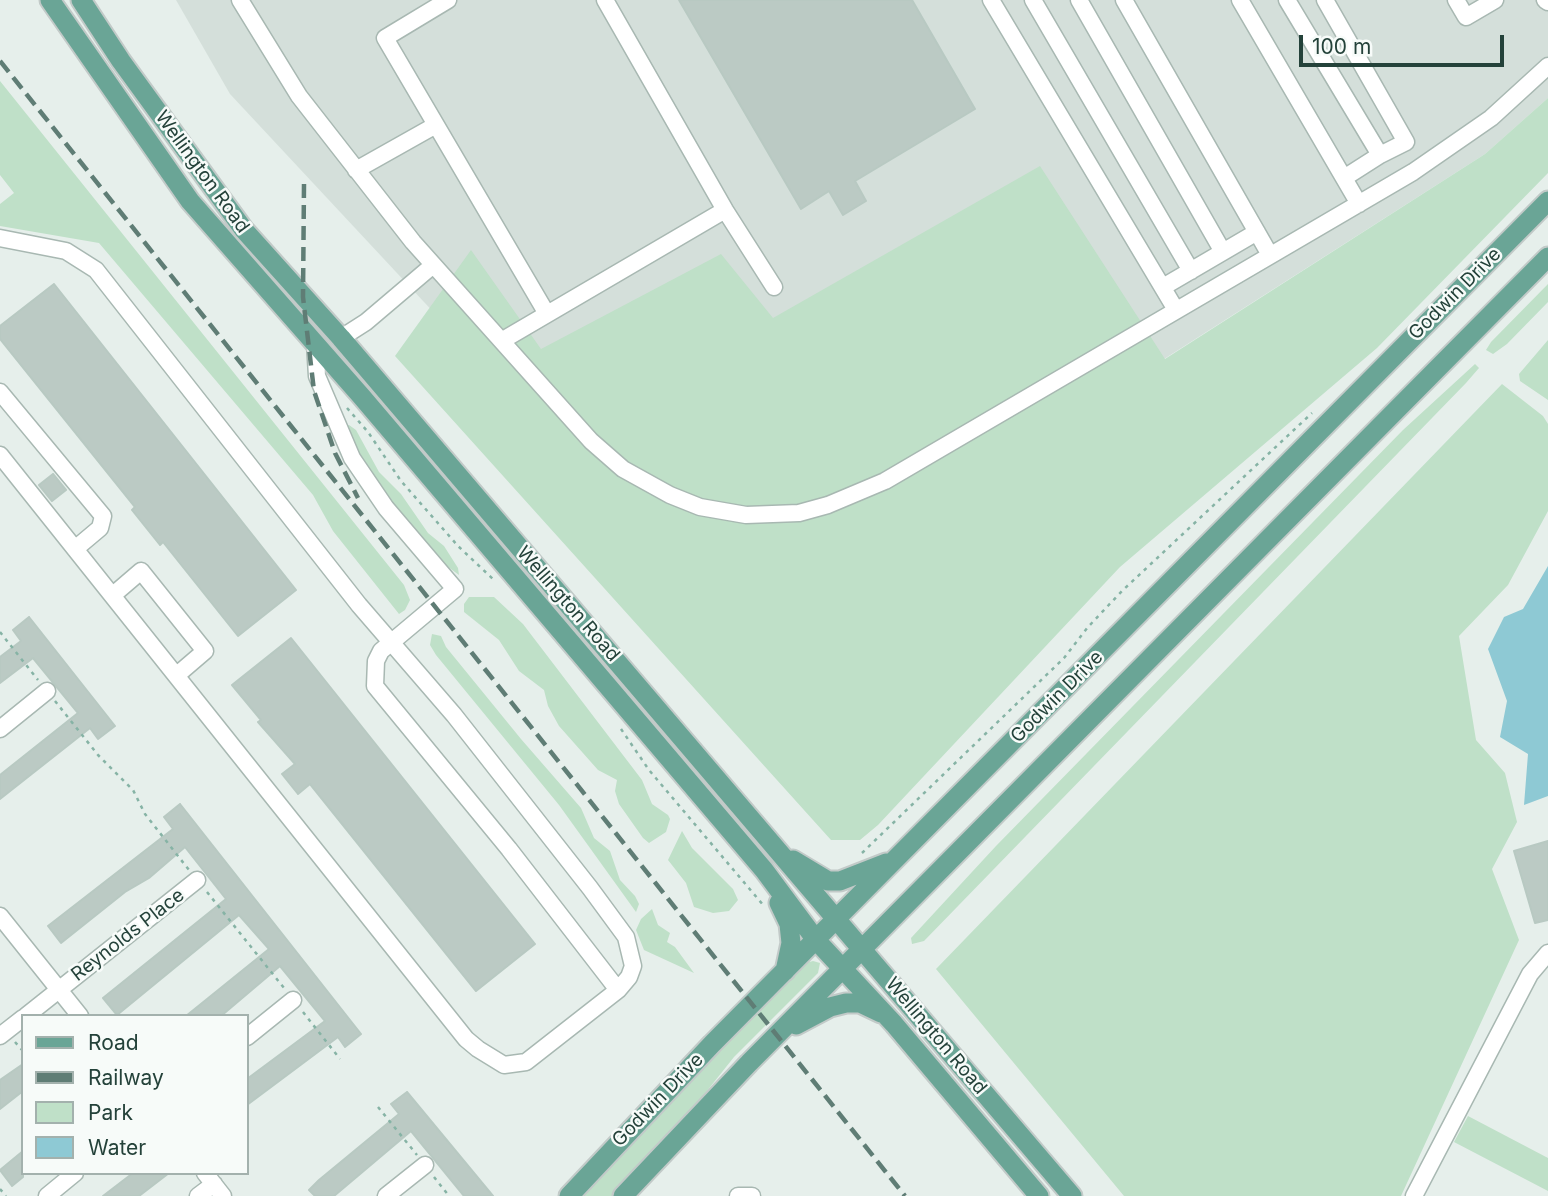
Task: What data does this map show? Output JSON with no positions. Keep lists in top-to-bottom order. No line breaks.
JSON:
{"streets":{"main road":["Wellington Road","Godwin Drive"],"street":["Reynolds Place"]},"crossings":[["Wellington Road","Godwin Drive"]],"legend":["Road","Railway","Park","Water"],"scale_bar":"100 m"}
